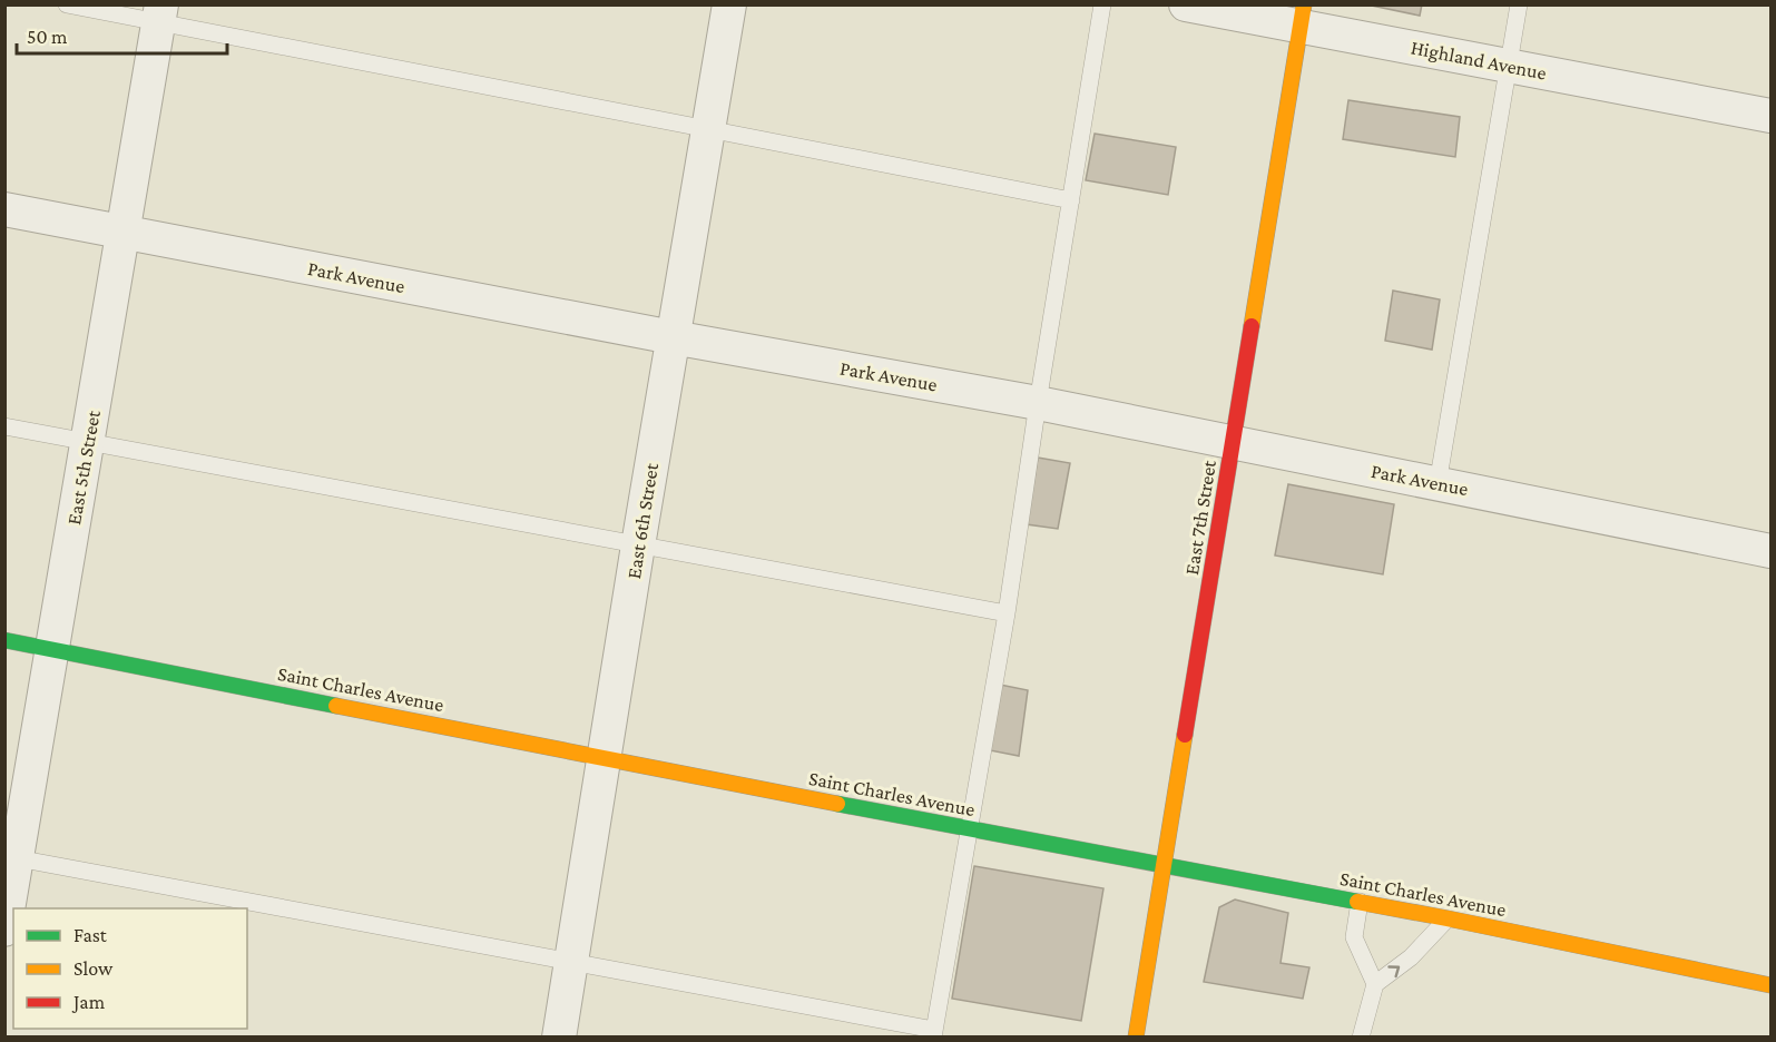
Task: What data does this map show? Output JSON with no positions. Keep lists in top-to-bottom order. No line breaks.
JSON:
{"streets":{"street":["Highland Avenue","Park Avenue","East 5th Street","East 7th Street","East 6th Street","Saint Charles Avenue"]},"crossings":[["Highland Avenue","East 7th Street"],["Park Avenue","East 5th Street"],["Park Avenue","East 7th Street"],["Park Avenue","East 6th Street"],["East 5th Street","Saint Charles Avenue"],["East 7th Street","Saint Charles Avenue"],["East 6th Street","Saint Charles Avenue"]],"legend":["Fast","Slow","Jam"],"scale_bar":"50 m"}
